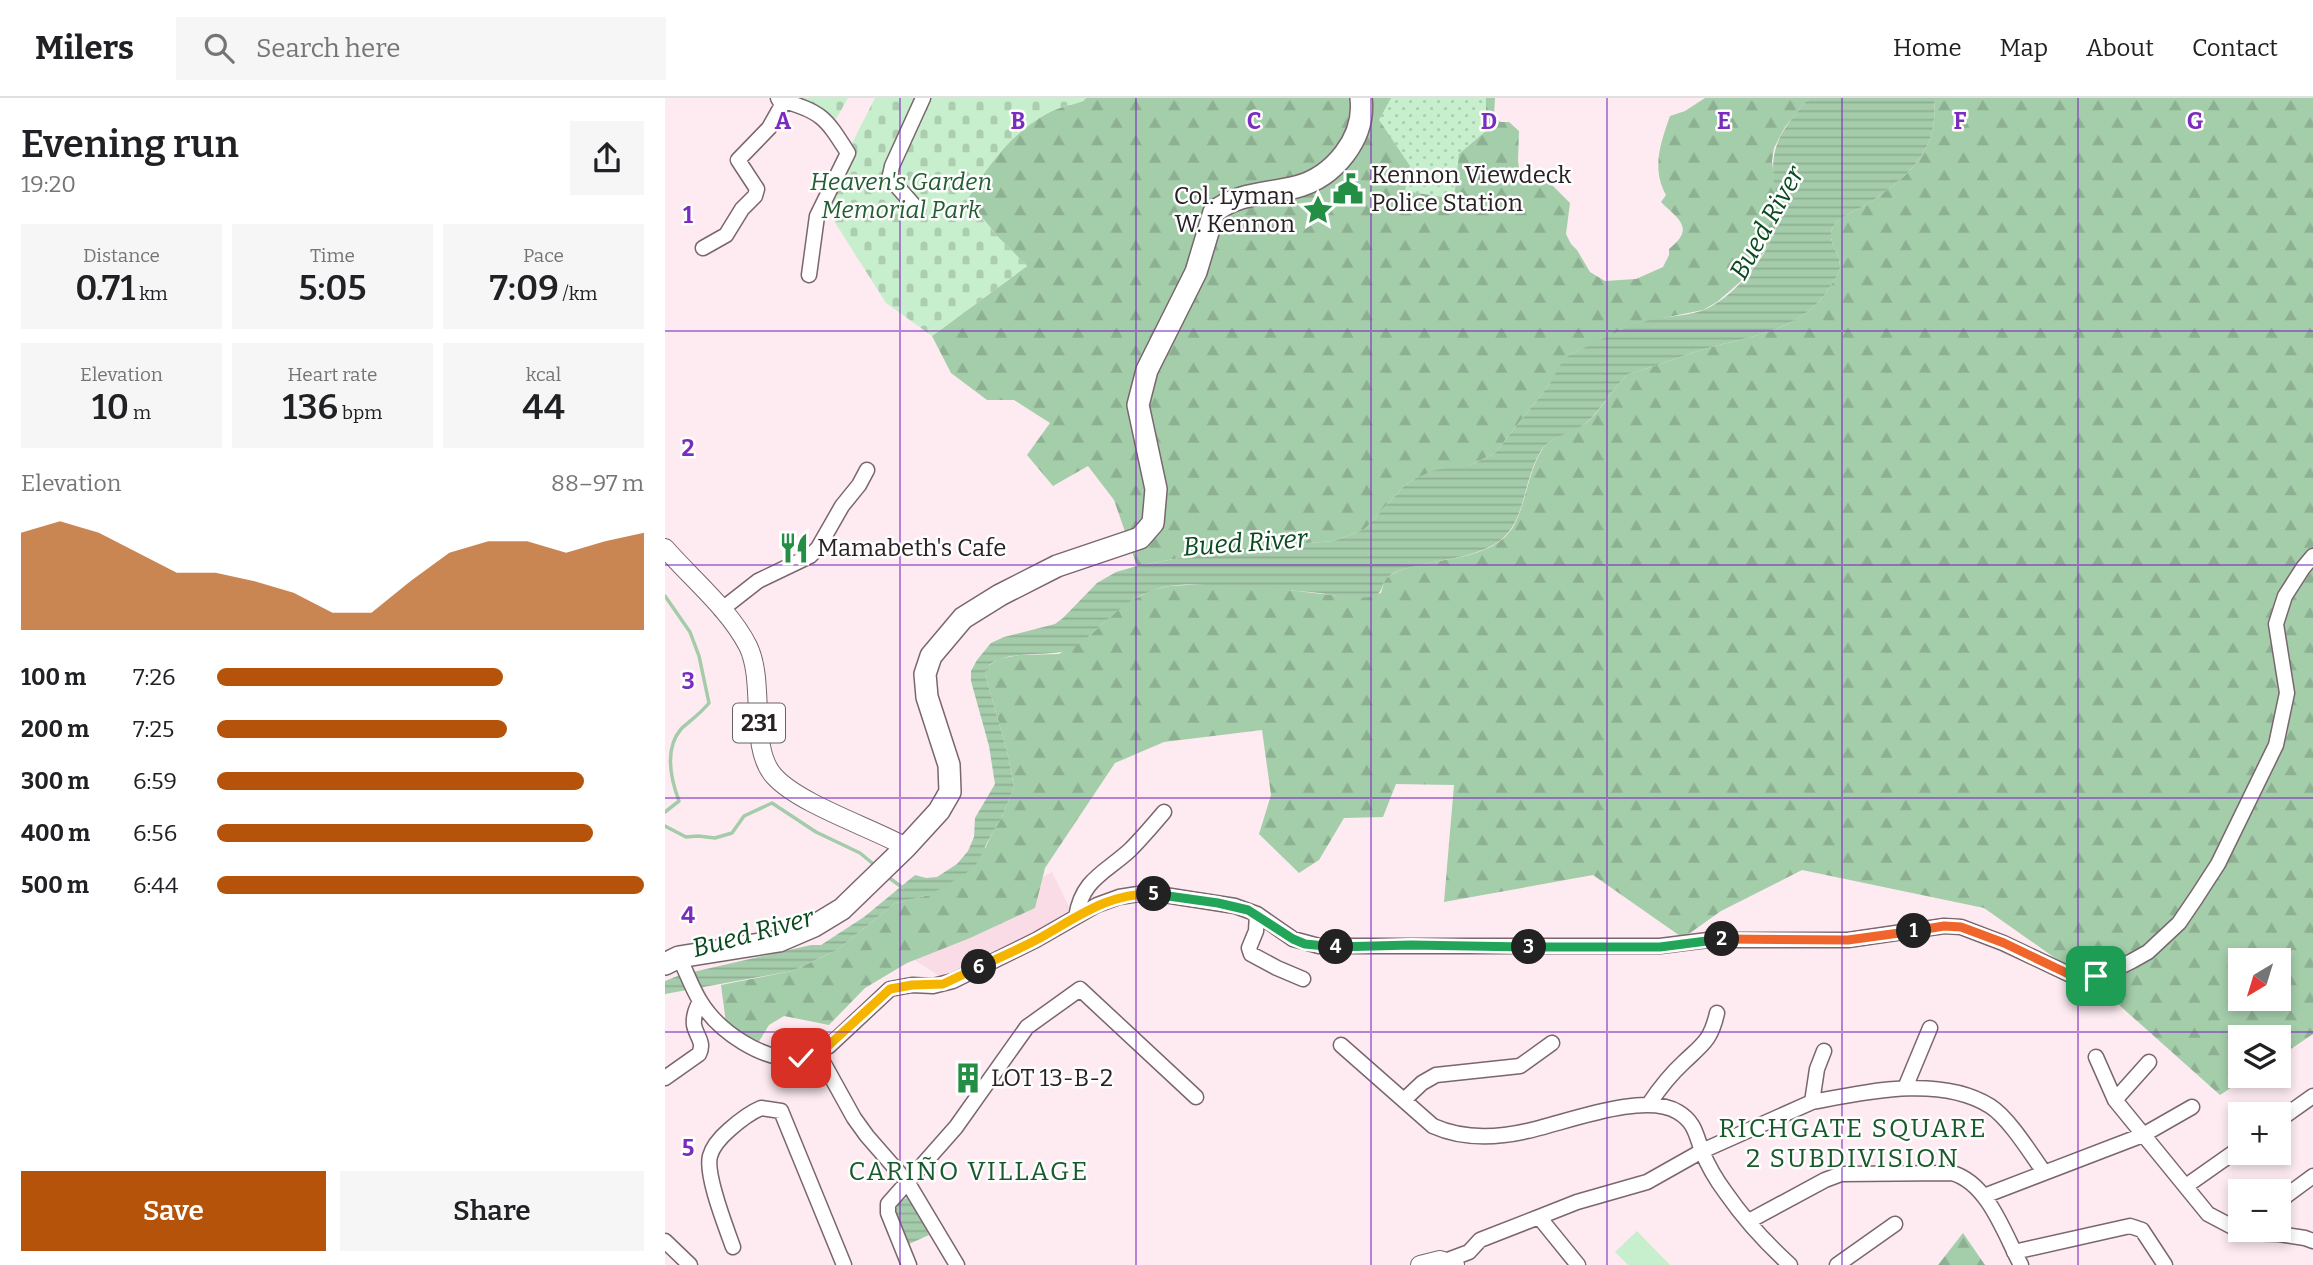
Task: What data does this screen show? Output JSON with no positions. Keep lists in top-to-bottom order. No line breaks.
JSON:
{"streets":{"main road":["231"]},"districts":["RICHGATE SQUARE 2 SUBDIVISION","CARIÑO VILLAGE"],"water":["Bued River"],"parks":["Heaven's Garden Memorial Park"],"places":{"public building":["Kennon Viewdeck Police Station"],"place":["Col. Lyman W. Kennon"],"restaurant":["Mamabeth's Cafe"],"building":["LOT 13-B-2"]},"north":"bottom left","page":{"header":"Milers","search":"Search here","nav":["Home","Map","About","Contact"],"heading":["Evening run","19:20"],"stats":[["Distance","0.71 km"],["Time","5:05"],["Pace","7:09 /km"],["Elevation","10 m"],["Heart rate","136 bpm"],["kcal","44"]],"chart":["Elevation","88–97 m"],"list":[{"name":"100 m","note":"7:26"},{"name":"200 m","note":"7:25"},{"name":"300 m","note":"6:59"},{"name":"400 m","note":"6:56"},{"name":"500 m","note":"6:44"}],"pins":["5","1","2","3","4","6"],"map_buttons":["+","−"],"buttons":["Save","Share"]},"grid":{"columns":["A","B","C","D","E","F","G"],"rows":["1","2","3","4","5"]}}
